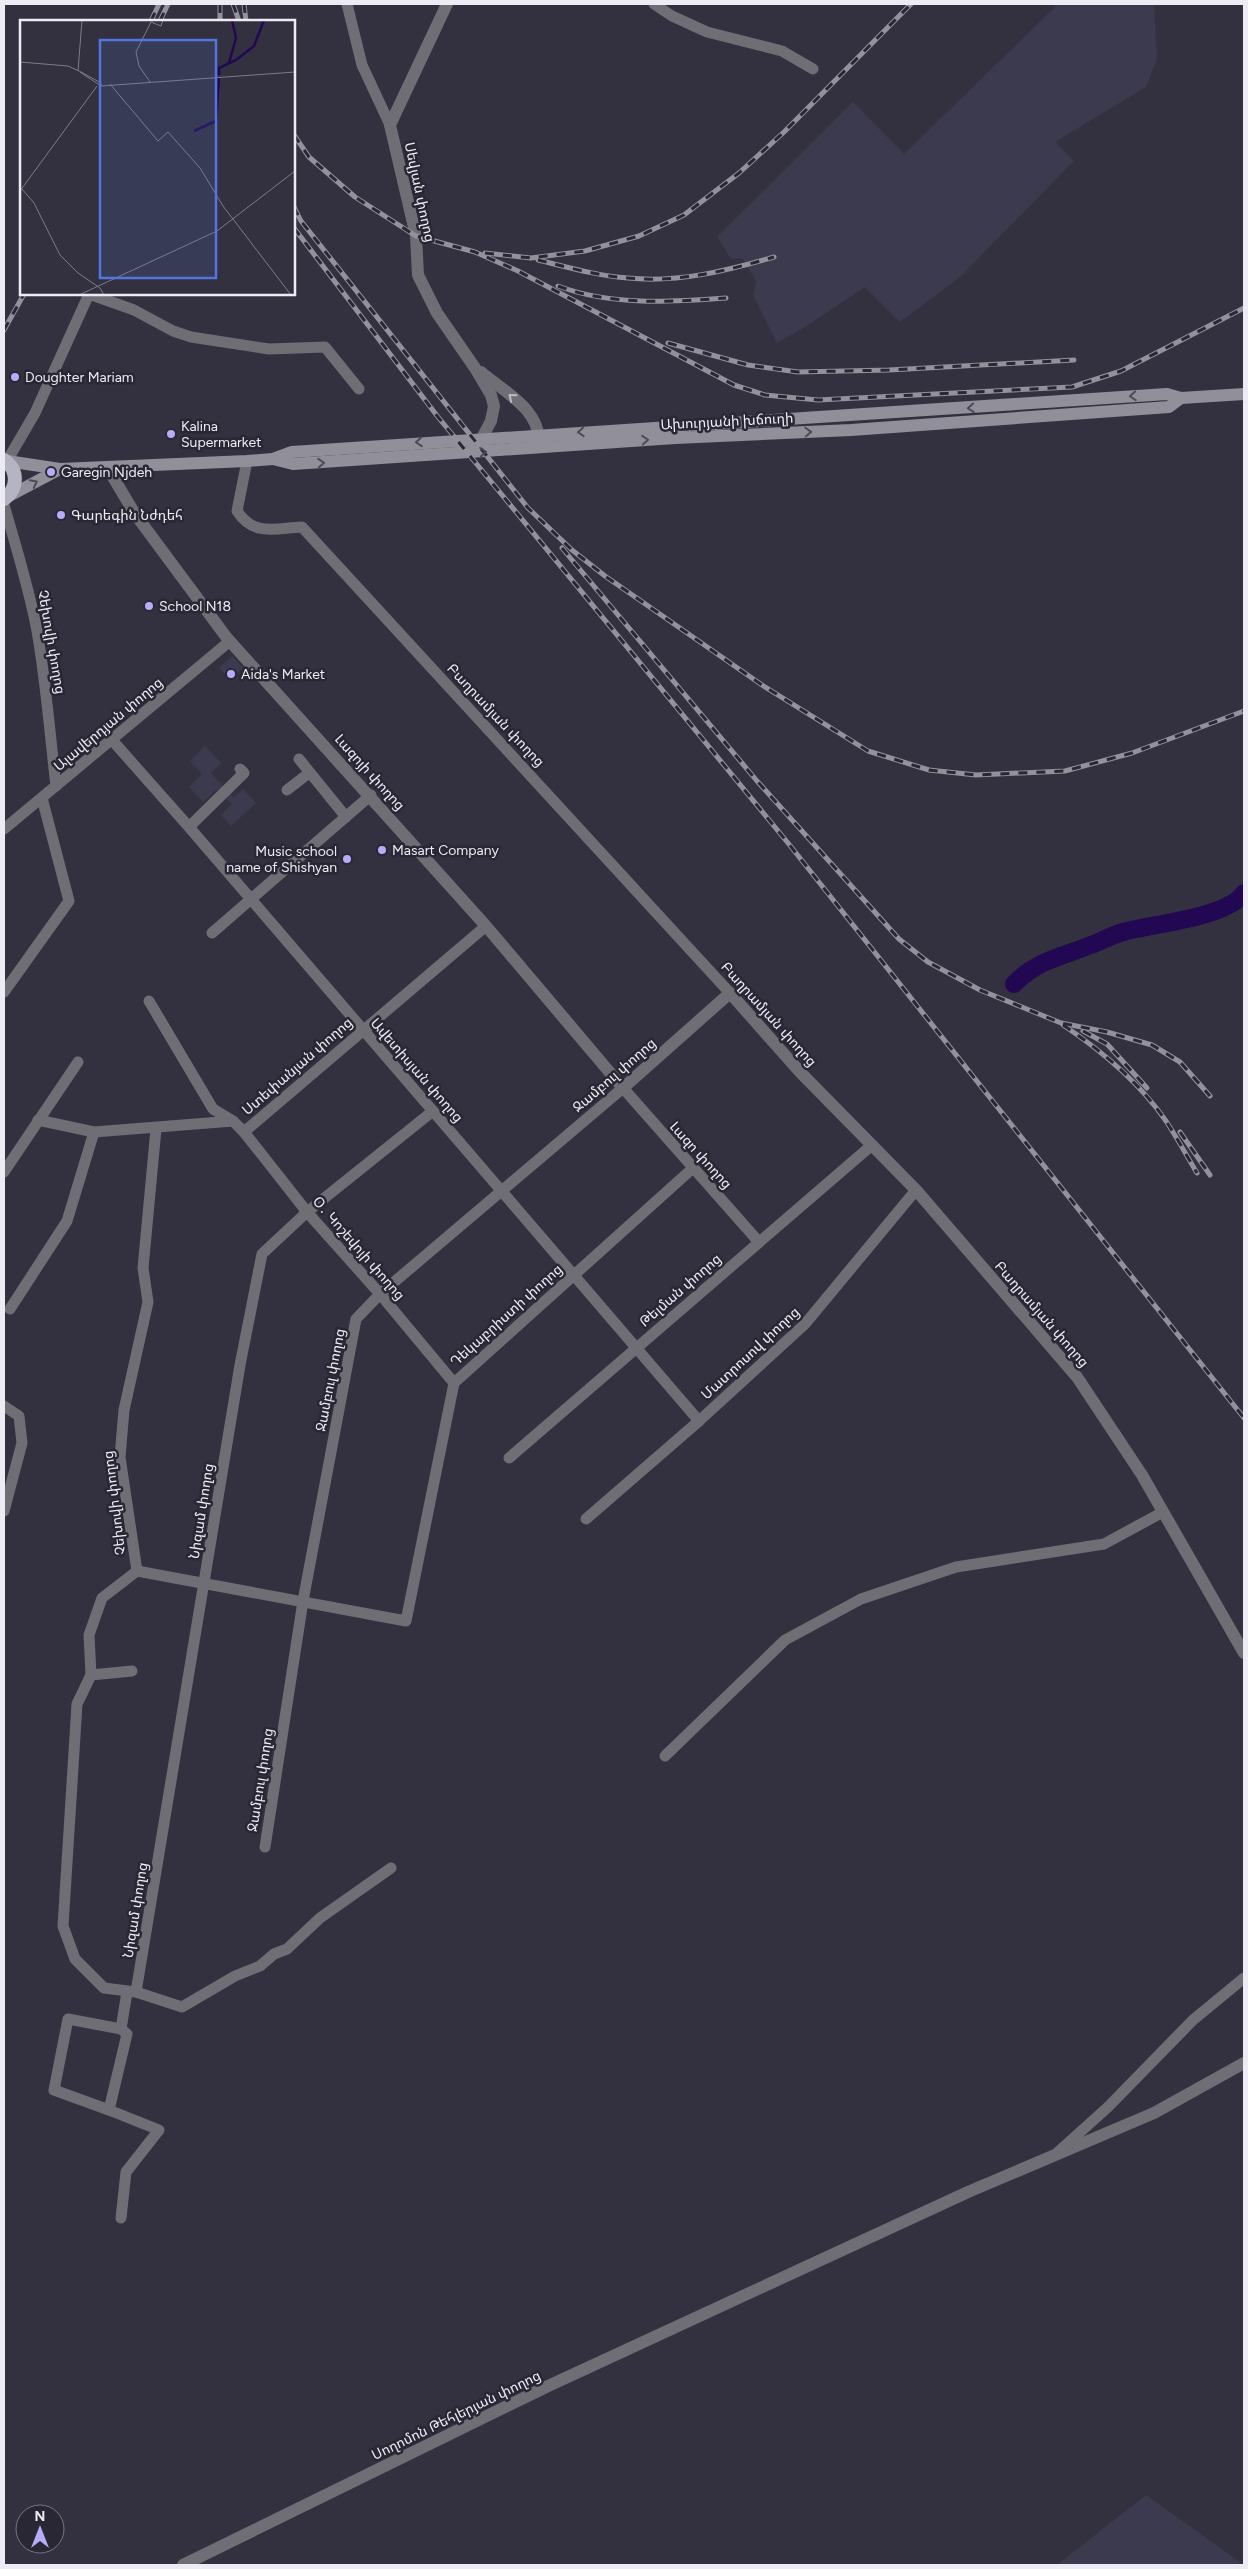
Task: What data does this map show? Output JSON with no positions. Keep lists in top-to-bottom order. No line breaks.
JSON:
{"streets":{"main road":["Ախուրյանի խճուղի"],"street":["Սեվյան փողոց","Չեխովի փողոց","Բաղրամյան փողոց","Ալավերդյան փողոց","Լազոյի փողոց","Ստեփանյան փողոց","Ավետիսյան փողոց","Ջամբուլ փողոց","Լազո փողոց","Օ․ Կոշեվոյի փողոց","Թելման փողոց","Դեկաբրիստի փողոց","Մատրոսով փողոց","Նիզամ փողոց","Սողոմոն Թեհլերյան փողոց"]},"crossings":[["Սեվյան փողոց","Ախուրյանի խճուղի"],["Ախուրյանի խճուղի","Չեխովի փողոց"],["Ախուրյանի խճուղի","Բաղրամյան փողոց"],["Ախուրյանի խճուղի","Լազոյի փողոց"],["Չեխովի փողոց","Ալավերդյան փողոց"],["Չեխովի փողոց","Ստեփանյան փողոց"],["Չեխովի փողոց","Նիզամ փողոց"],["Բաղրամյան փողոց","Ջամբուլ փողոց"],["Բաղրամյան փողոց","Թելման փողոց"],["Բաղրամյան փողոց","Մատրոսով փողոց"],["Ալավերդյան փողոց","Լազոյի փողոց"],["Ալավերդյան փողոց","Ավետիսյան փողոց"],["Լազոյի փողոց","Ստեփանյան փողոց"],["Լազոյի փողոց","Ջամբուլ փողոց"],["Լազոյի փողոց","Լազո փողոց"],["Ստեփանյան փողոց","Ավետիսյան փողոց"],["Ստեփանյան փողոց","Օ․ Կոշեվոյի փողոց"],["Ավետիսյան փողոց","Ջամբուլ փողոց"],["Ավետիսյան փողոց","Թելման փողոց"],["Ավետիսյան փողոց","Դեկաբրիստի փողոց"],["Ավետիսյան փողոց","Մատրոսով փողոց"],["Ավետիսյան փողոց","Նիզամ փողոց"],["Ջամբուլ փողոց","Լազո փողոց"],["Ջամբուլ փողոց","Օ․ Կոշեվոյի փողոց"],["Ջամբուլ փողոց","Դեկաբրիստի փողոց"],["Լազո փողոց","Թելման փողոց"],["Լազո փողոց","Դեկաբրիստի փողոց"],["Օ․ Կոշեվոյի փողոց","Դեկաբրիստի փողոց"],["Օ․ Կոշեվոյի փողոց","Նիզամ փողոց"]],"places":["Doughter Mariam","Kalina Supermarket","Garegin Njdeh","Գարեգին Նժդեհ","School N18","Aida's Market","Masart Company","Music school name of Shishyan"],"north":"top"}
